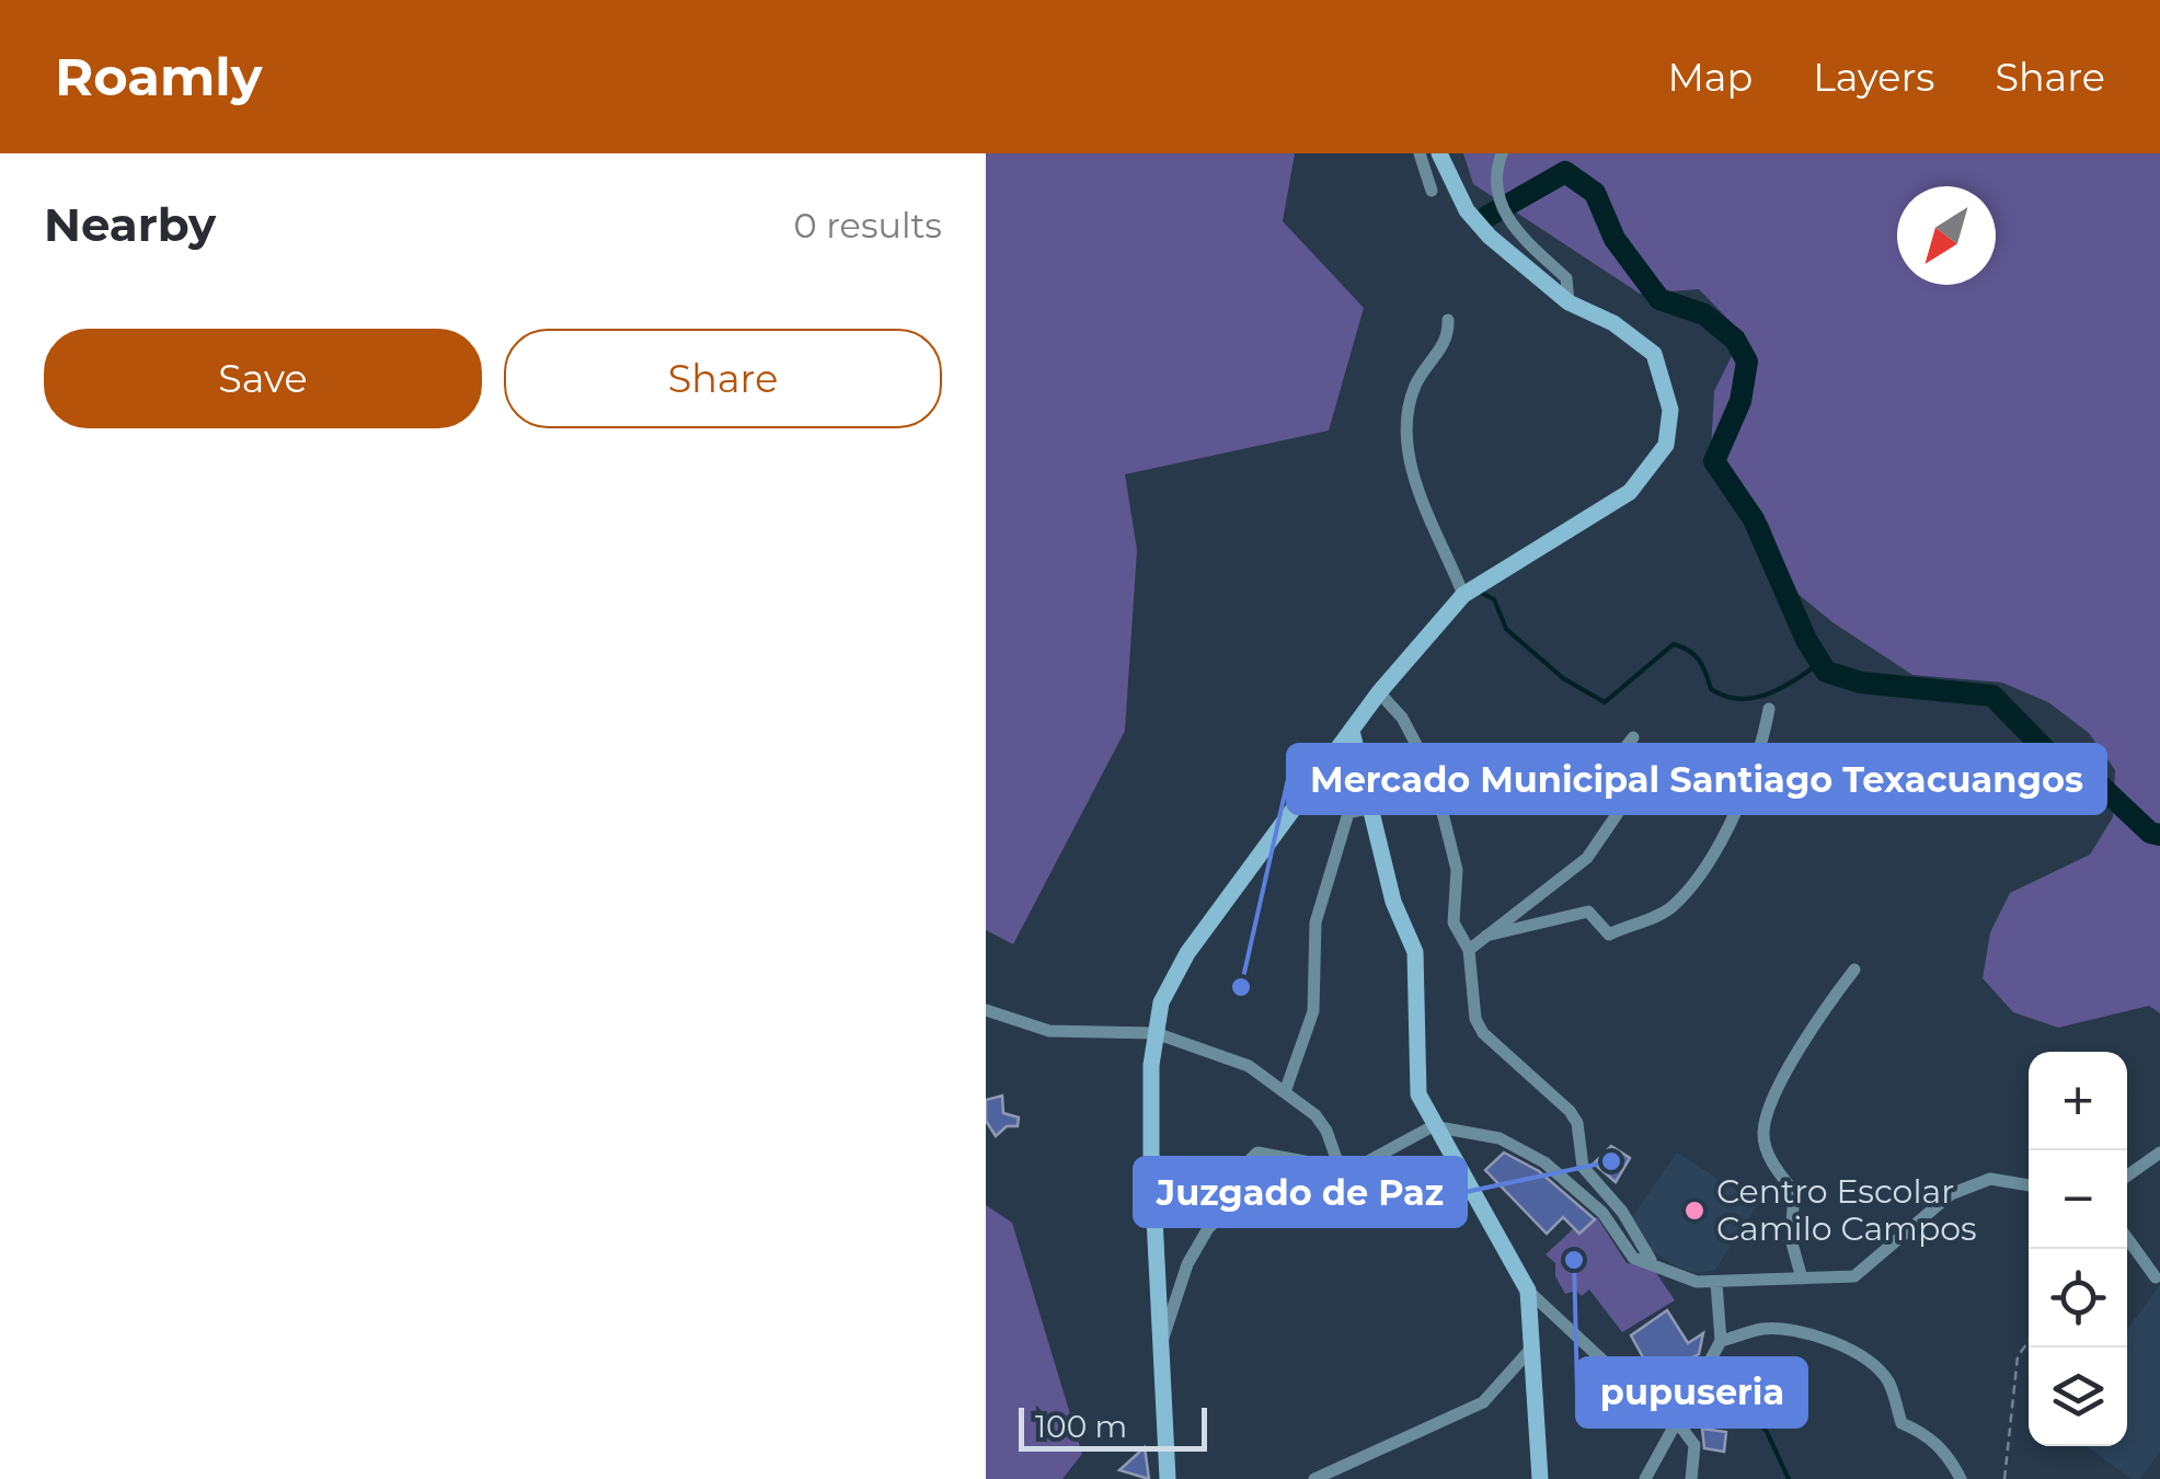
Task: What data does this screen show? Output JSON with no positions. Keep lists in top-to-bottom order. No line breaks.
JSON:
{"places":["Mercado Municipal Santiago Texacuangos","Juzgado de Paz","Centro Escolar Camilo Campos","pupuseria"],"scale_bar":"100 m","north":"bottom left","page":{"header":"Roamly","nav":["Map","Layers","Share"],"heading":["Nearby","0 results"],"buttons":["Save","Share"],"map_buttons":["+","−"],"scale":"100 m"}}
